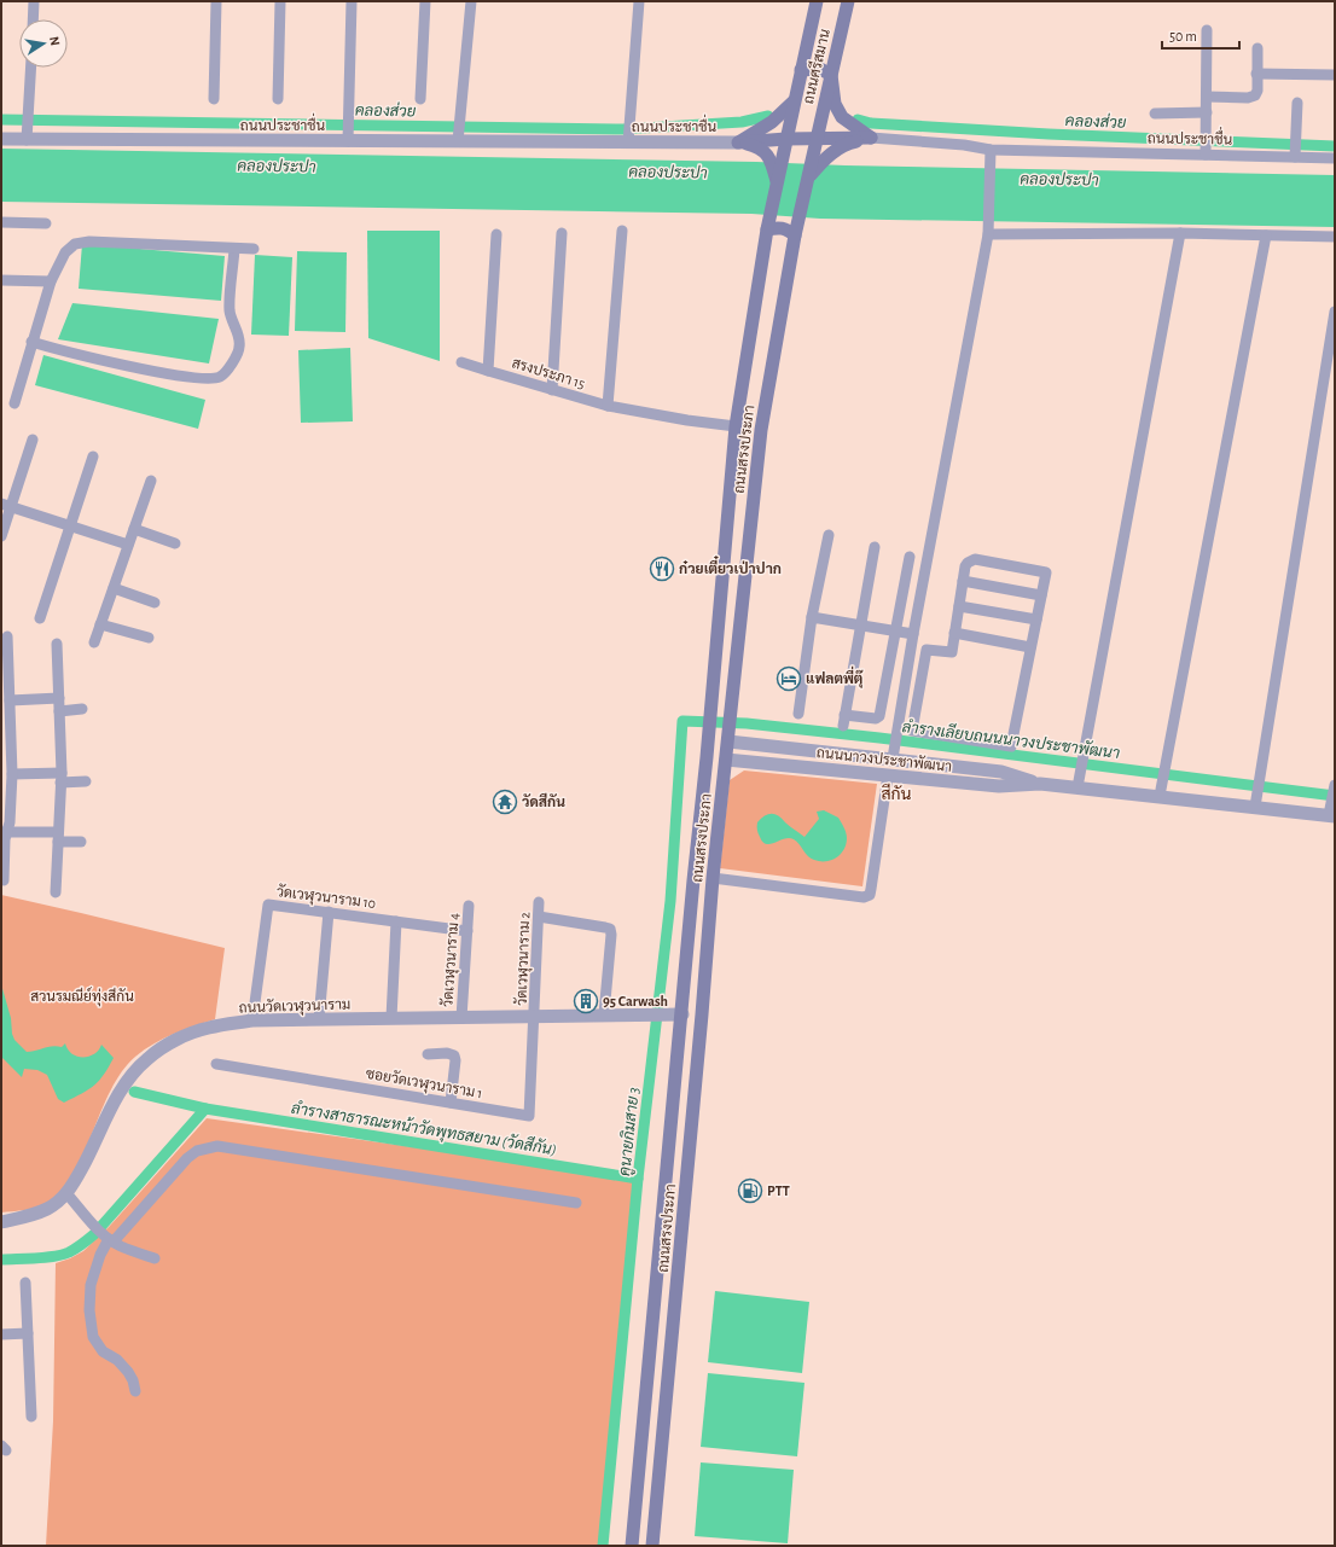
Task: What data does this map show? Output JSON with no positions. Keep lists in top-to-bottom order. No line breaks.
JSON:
{"streets":{"main road":["ถนนศรีสมาน","ถนนสรงประภา"],"street":["ถนนประชาชื่น","สรงประภา 15","ถนนนาวงประชาพัฒนา","วัดเวฬุวนาราม 10","วัดเวฬุวนาราม 2","วัดเวฬุวนาราม 4","ถนนวัดเวฬุวนาราม","ซอยวัดเวฬุวนาราม 1"]},"crossings":[["ถนนศรีสมาน","ถนนสรงประภา"],["สรงประภา 15","ถนนสรงประภา"],["ถนนสรงประภา","ถนนนาวงประชาพัฒนา"],["ถนนสรงประภา","ถนนวัดเวฬุวนาราม"],["วัดเวฬุวนาราม 10","วัดเวฬุวนาราม 4"],["วัดเวฬุวนาราม 10","ถนนวัดเวฬุวนาราม"],["วัดเวฬุวนาราม 2","ถนนวัดเวฬุวนาราม"],["วัดเวฬุวนาราม 2","ซอยวัดเวฬุวนาราม 1"],["วัดเวฬุวนาราม 4","ถนนวัดเวฬุวนาราม"],["ถนนวัดเวฬุวนาราม","ซอยวัดเวฬุวนาราม 1"]],"districts":["สีกัน"],"water":["คลองส่วย","คลองประปา","ลำรางเลียบถนนนาวงประชาพัฒนา","ลำรางสาธารณะหน้าวัดพุทธสยาม (วัดสีกัน)","คูนายกิมสาย 3"],"parks":["สวนรมณีย์ทุ่งสีกัน"],"places":{"restaurant":["ก๋วยเตี๋ยวเป่าปาก"],"hotel":["แฟลตพี่ตุ๊"],"temple":["วัดสีกัน"],"building":["95 Carwash"],"fuel station":["PTT"]},"scale_bar":"50 m","north":"right"}
